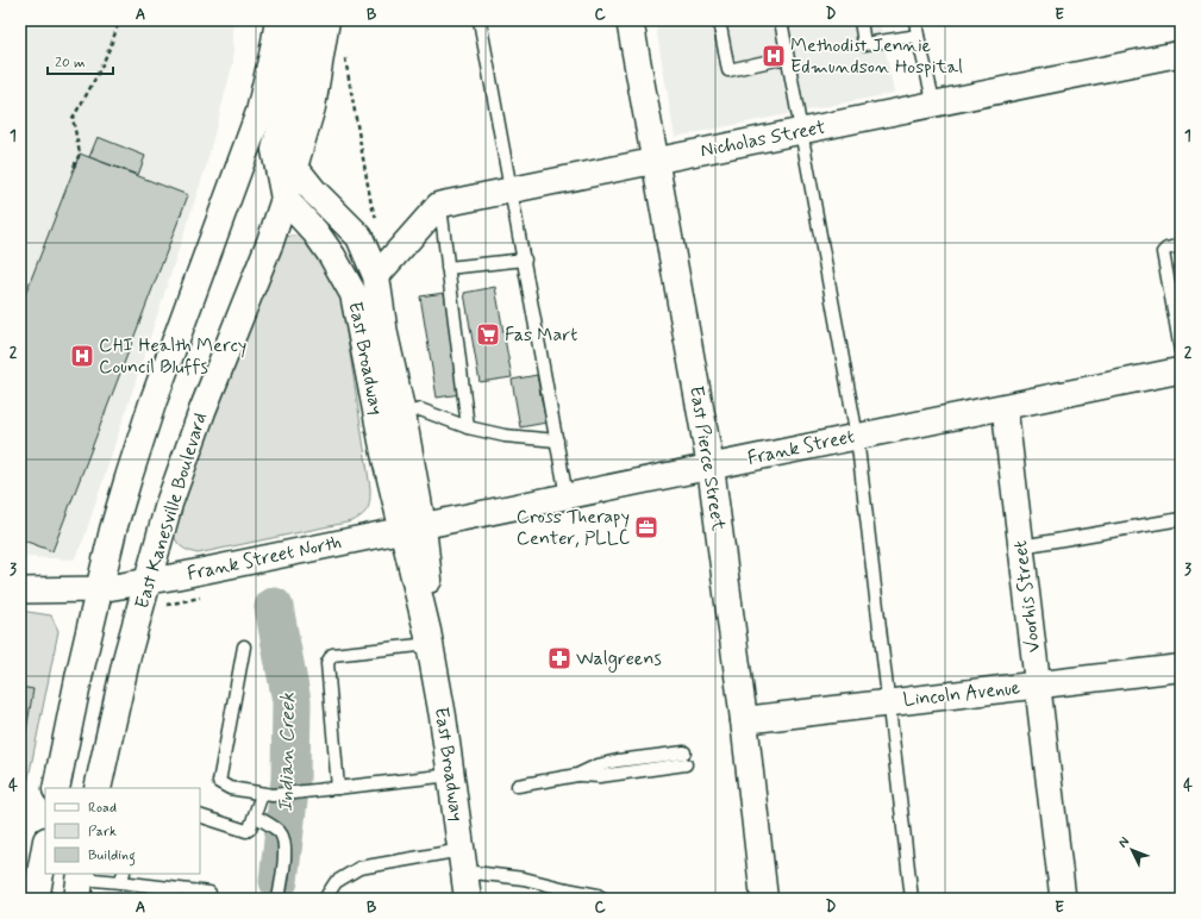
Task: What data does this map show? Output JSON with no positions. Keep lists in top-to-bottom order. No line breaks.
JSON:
{"streets":{"main road":["East Broadway","East Pierce Street","East Kanesville Boulevard","Lincoln Avenue"],"street":["Nicholas Street","Frank Street","Frank Street North","Voorhis Street"]},"crossings":[["Nicholas Street","East Pierce Street"],["East Broadway","Frank Street"],["East Broadway","East Kanesville Boulevard"],["East Broadway","Frank Street North"],["Frank Street","East Pierce Street"],["Frank Street","Frank Street North"],["Frank Street","Voorhis Street"],["East Pierce Street","Lincoln Avenue"],["East Kanesville Boulevard","Frank Street North"],["Voorhis Street","Lincoln Avenue"]],"water":["Indian Creek"],"places":{"hospital":["Methodist Jennie Edmundson Hospital","CHI Health Mercy Council Bluffs"],"supermarket":["Fas Mart"],"office":["Cross Therapy Center, PLLC"],"pharmacy":["Walgreens"]},"legend":["Road","Park","Building"],"scale_bar":"20 m","north":"top left","grid":{"columns":["A","B","C","D","E"],"rows":["1","2","3","4"]}}
